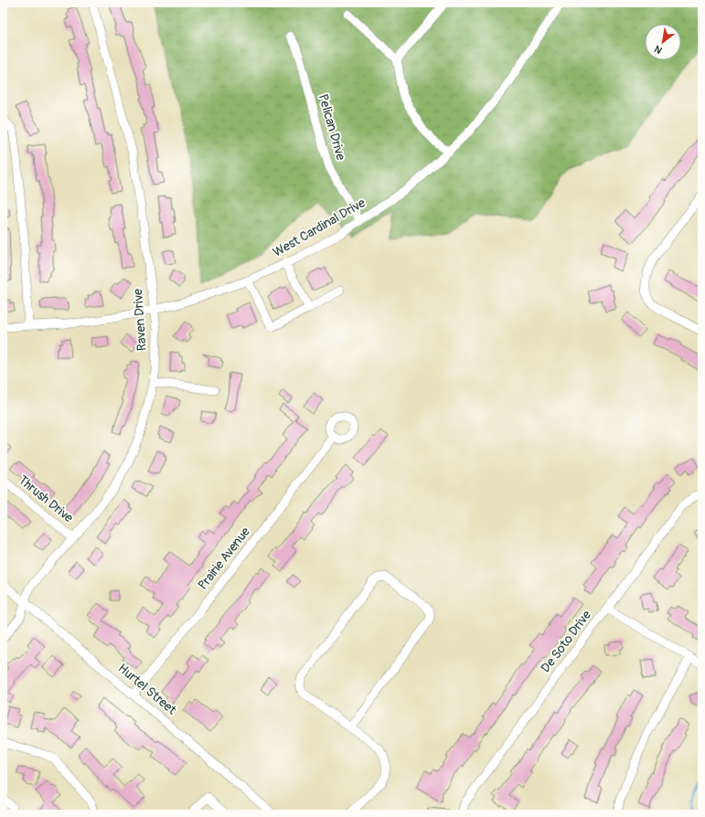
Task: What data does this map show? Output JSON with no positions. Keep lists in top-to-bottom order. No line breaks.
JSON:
{"streets":{"street":["Pelican Drive","West Cardinal Drive","Raven Drive","Thrush Drive","Prairie Avenue","De Soto Drive","Hurtel Street"]},"crossings":[["Pelican Drive","West Cardinal Drive"],["West Cardinal Drive","Raven Drive"],["Raven Drive","Thrush Drive"],["Raven Drive","Hurtel Street"],["Prairie Avenue","Hurtel Street"]],"north":"bottom left"}
